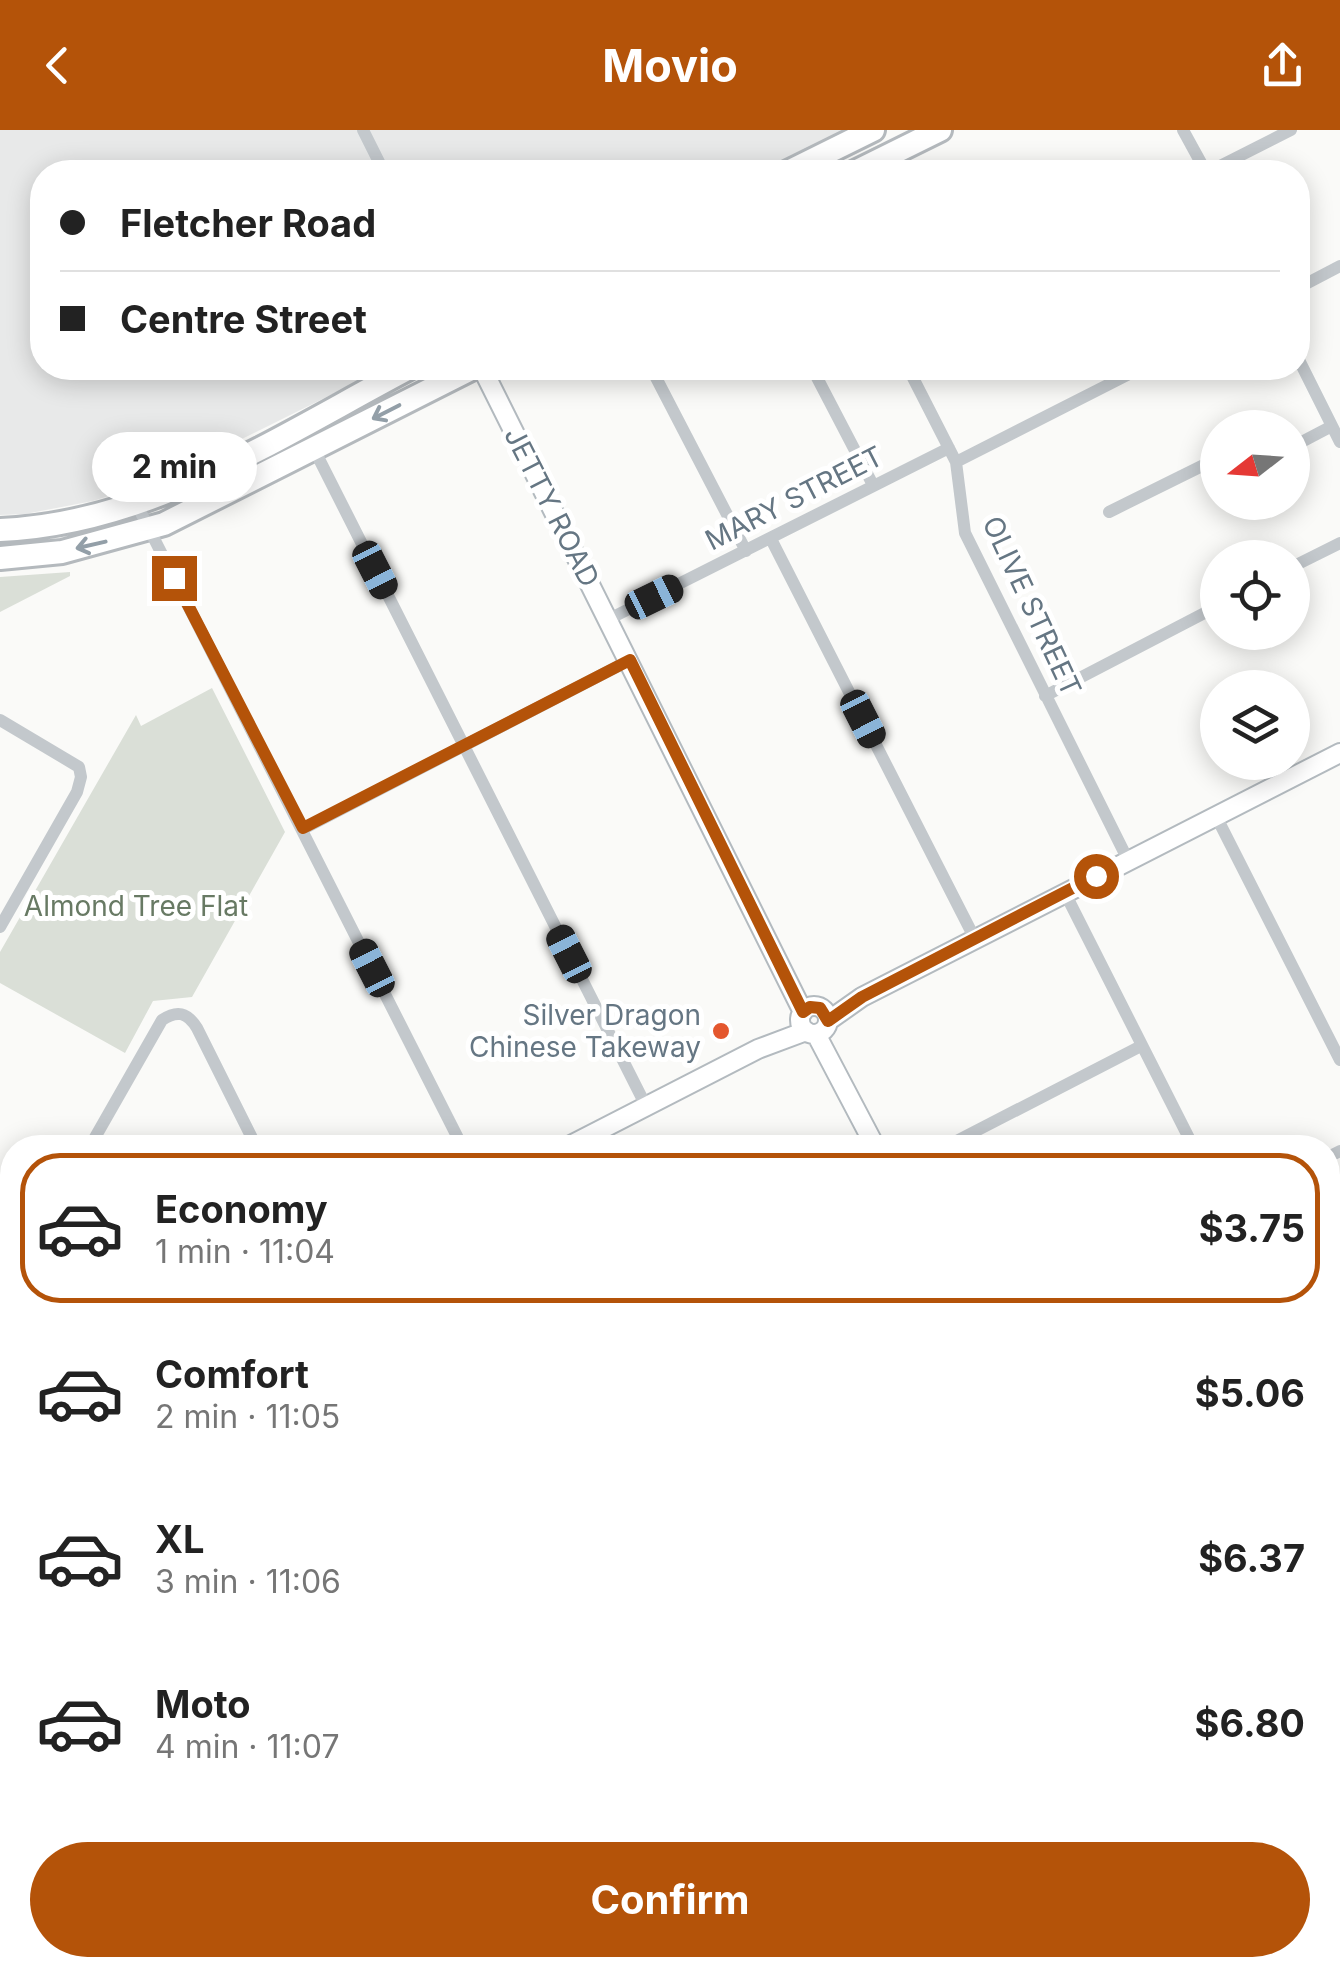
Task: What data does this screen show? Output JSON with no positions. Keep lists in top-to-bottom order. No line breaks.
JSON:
{"streets":{"street":["MARY STREET","JETTY ROAD","OLIVE STREET"]},"crossings":[["MARY STREET","JETTY ROAD"],["MARY STREET","OLIVE STREET"]],"parks":["Almond Tree Flat"],"places":["Silver Dragon Chinese Takeway"],"north":"left","page":{"header":"Movio","banner":["Fletcher Road","Centre Street"],"bubble":"2 min","list":[{"name":"Economy","note":"1 min · 11:04","value":"$3.75"},{"name":"Comfort","note":"2 min · 11:05","value":"$5.06"},{"name":"XL","note":"3 min · 11:06","value":"$6.37"},{"name":"Moto","note":"4 min · 11:07","value":"$6.80"}],"buttons":"Confirm"}}
